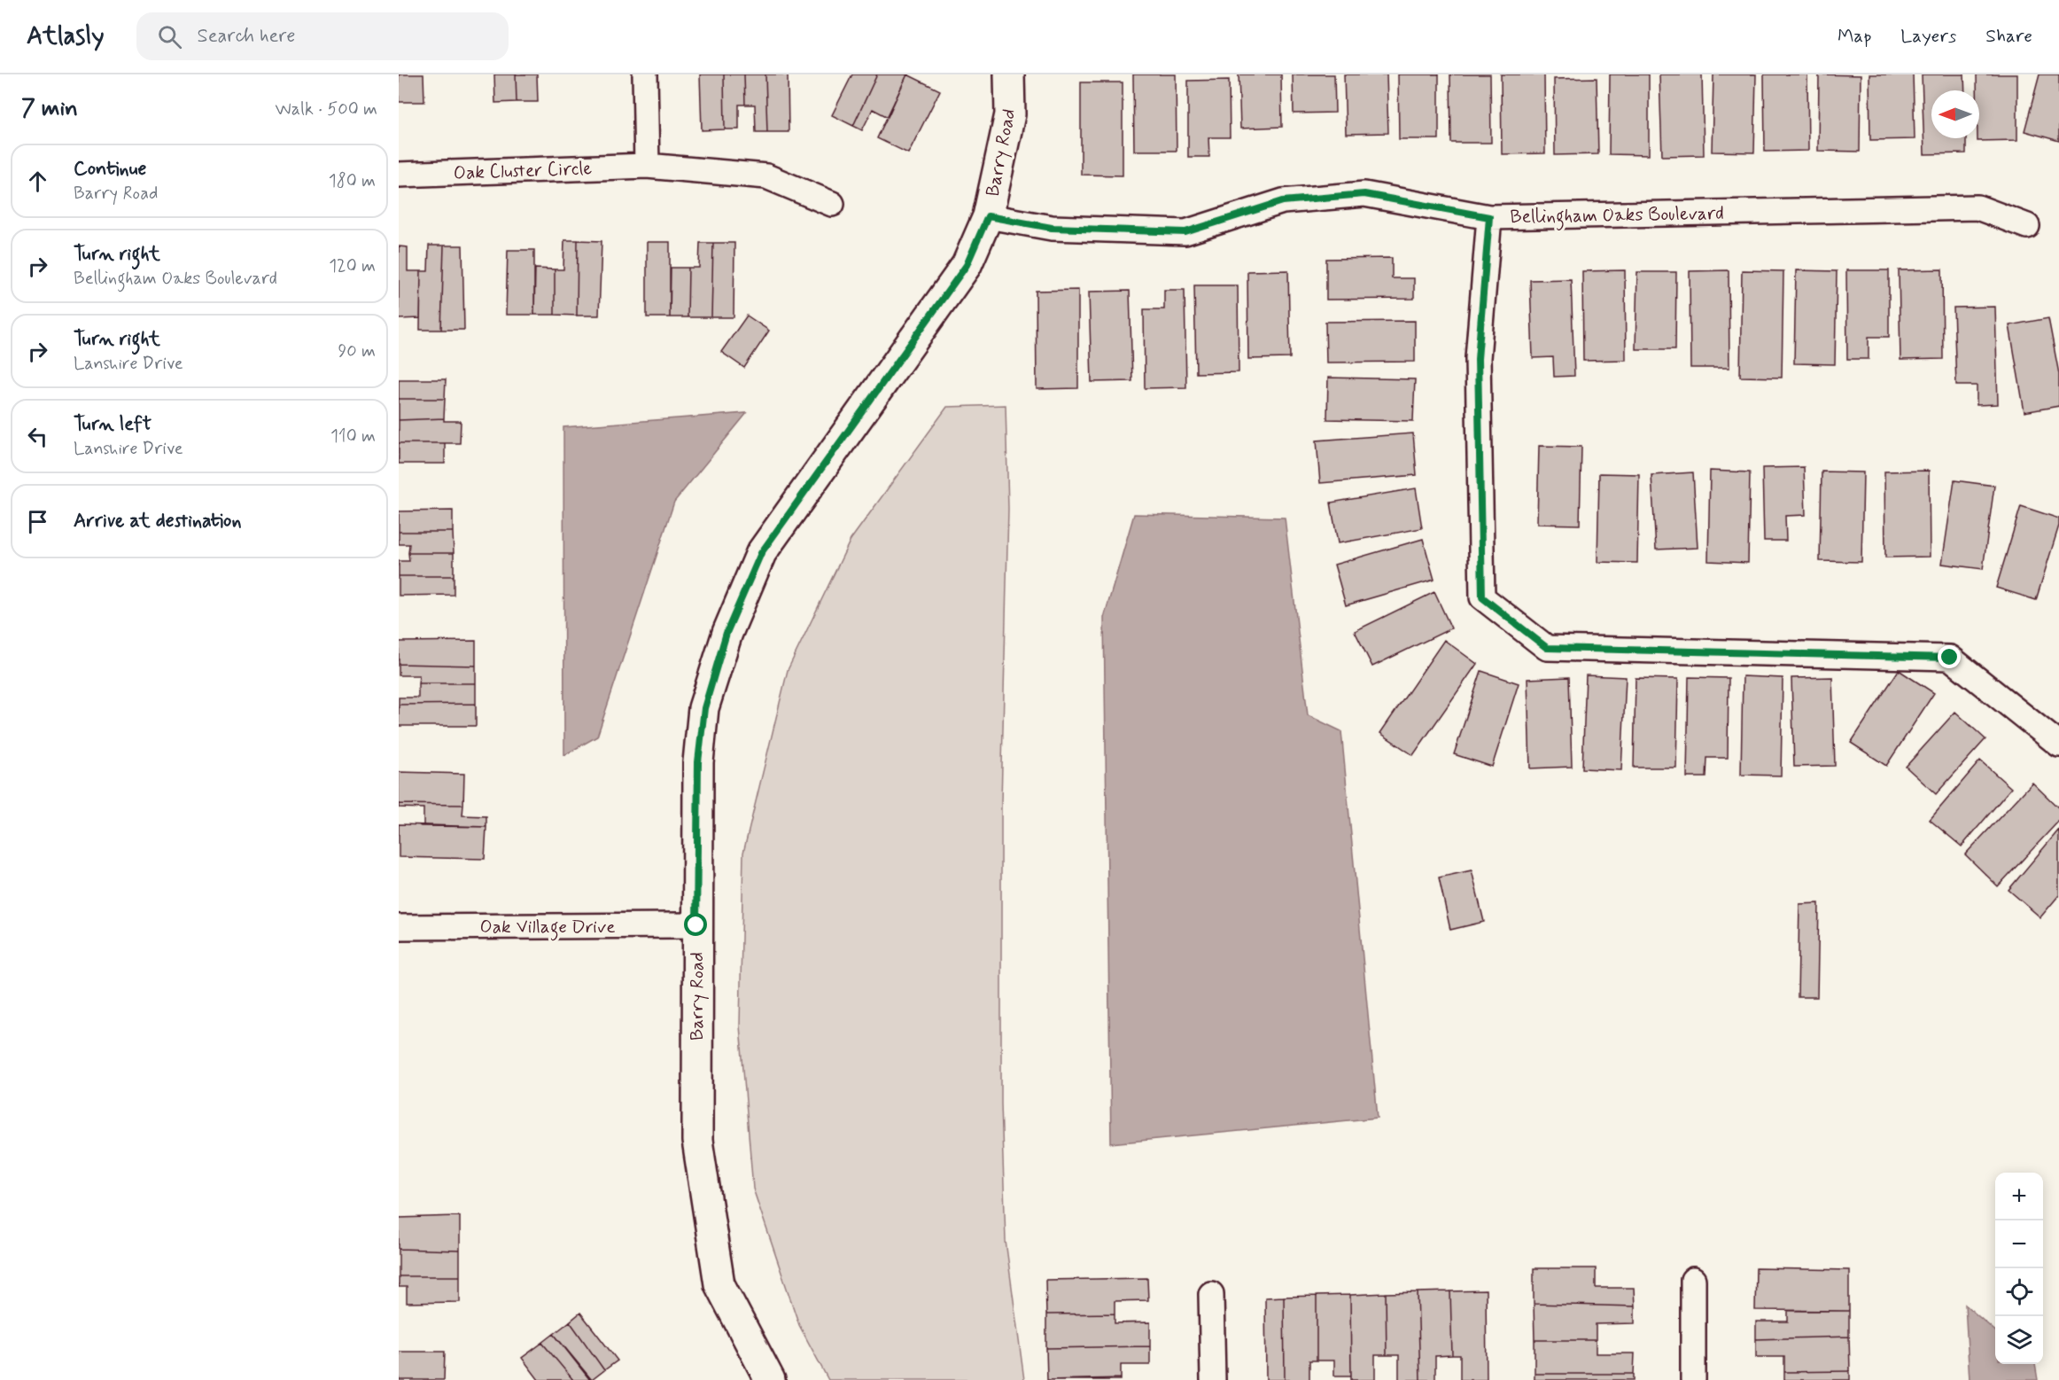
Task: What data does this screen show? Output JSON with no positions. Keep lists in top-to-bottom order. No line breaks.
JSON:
{"streets":{"street":["Barry Road","Oak Cluster Circle","Bellingham Oaks Boulevard","Oak Village Drive"]},"crossings":[["Barry Road","Bellingham Oaks Boulevard"],["Barry Road","Oak Village Drive"]],"north":"left","page":{"header":"Atlasly","search":"Search here","nav":["Map","Layers","Share"],"heading":["7 min","Walk · 500 m"],"list":[["Continue","Barry Road","180 m"],["Turn right","Bellingham Oaks Boulevard","120 m"],["Turn right","Lanshire Drive","90 m"],["Turn left","Lanshire Drive","110 m"],"Arrive at destination"],"map_buttons":["+","−"]}}
